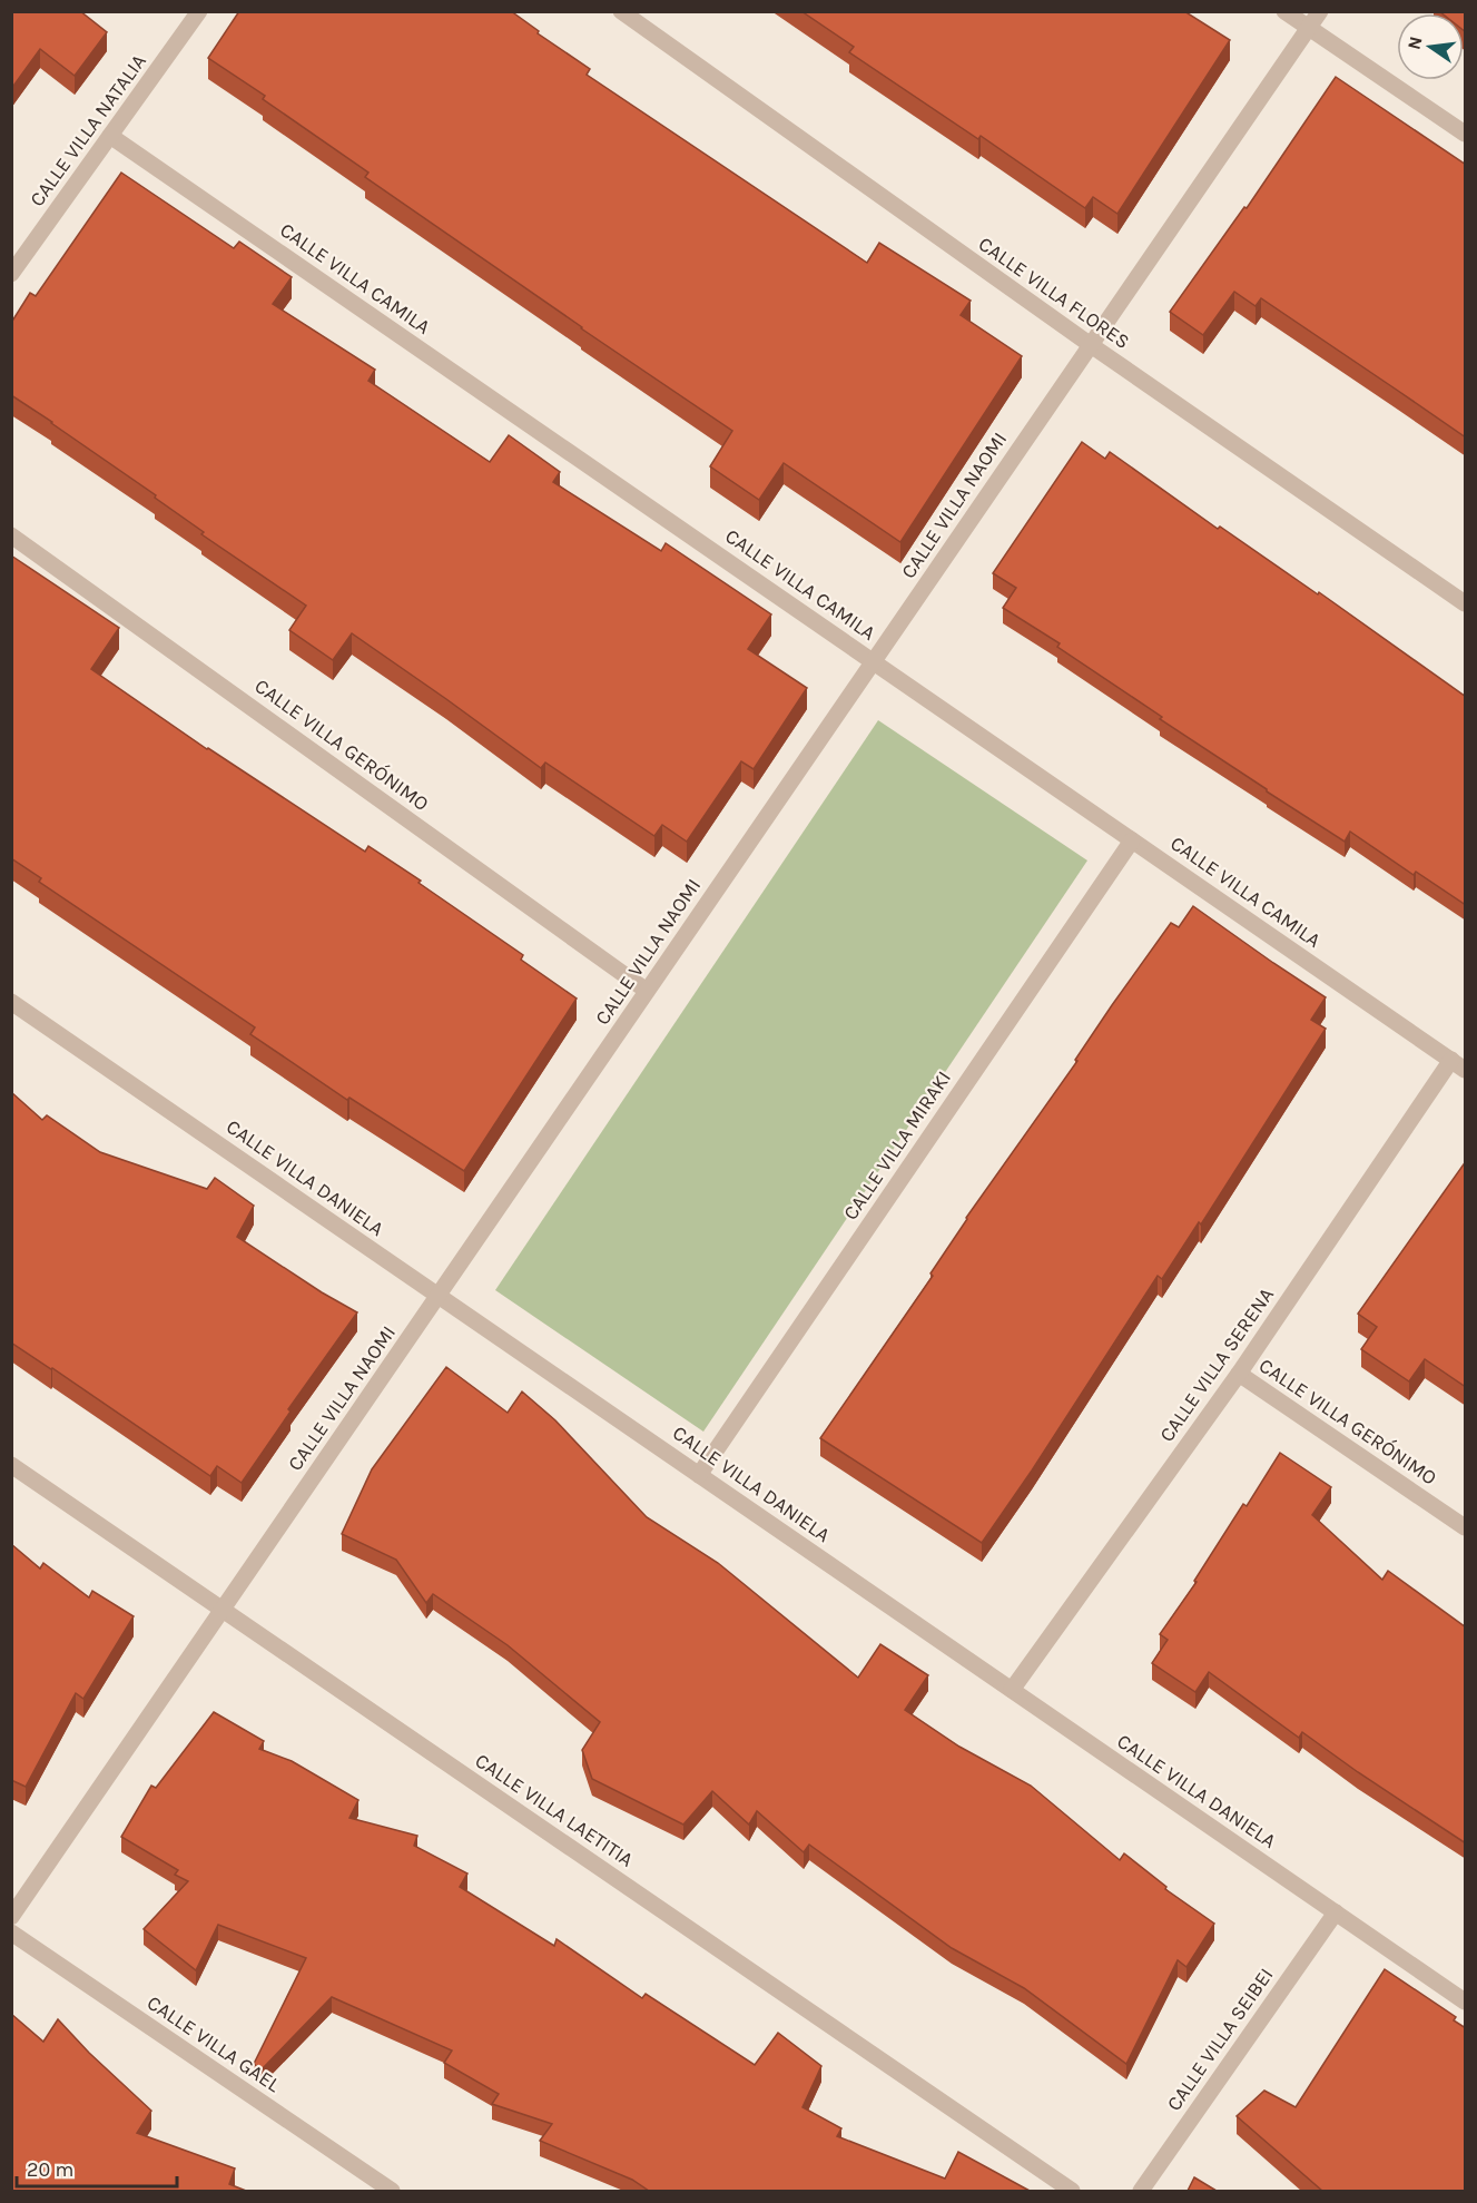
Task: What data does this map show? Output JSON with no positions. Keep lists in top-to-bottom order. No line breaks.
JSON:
{"streets":{"street":["CALLE VILLA NATALIA","CALLE VILLA CAMILA","CALLE VILLA FLORES","CALLE VILLA NAOMI","CALLE VILLA GERÓNIMO","CALLE VILLA MIRAKI","CALLE VILLA DANIELA","CALLE VILLA SERENA","CALLE VILLA LAETITIA","CALLE VILLA SEIBEI","CALLE VILLA GAEL"]},"crossings":[["CALLE VILLA NATALIA","CALLE VILLA CAMILA"],["CALLE VILLA CAMILA","CALLE VILLA NAOMI"],["CALLE VILLA CAMILA","CALLE VILLA MIRAKI"],["CALLE VILLA CAMILA","CALLE VILLA SERENA"],["CALLE VILLA FLORES","CALLE VILLA NAOMI"],["CALLE VILLA NAOMI","CALLE VILLA GERÓNIMO"],["CALLE VILLA NAOMI","CALLE VILLA DANIELA"],["CALLE VILLA NAOMI","CALLE VILLA LAETITIA"],["CALLE VILLA GERÓNIMO","CALLE VILLA SERENA"],["CALLE VILLA MIRAKI","CALLE VILLA DANIELA"],["CALLE VILLA DANIELA","CALLE VILLA SERENA"],["CALLE VILLA DANIELA","CALLE VILLA SEIBEI"]],"scale_bar":"20 m","north":"left"}
